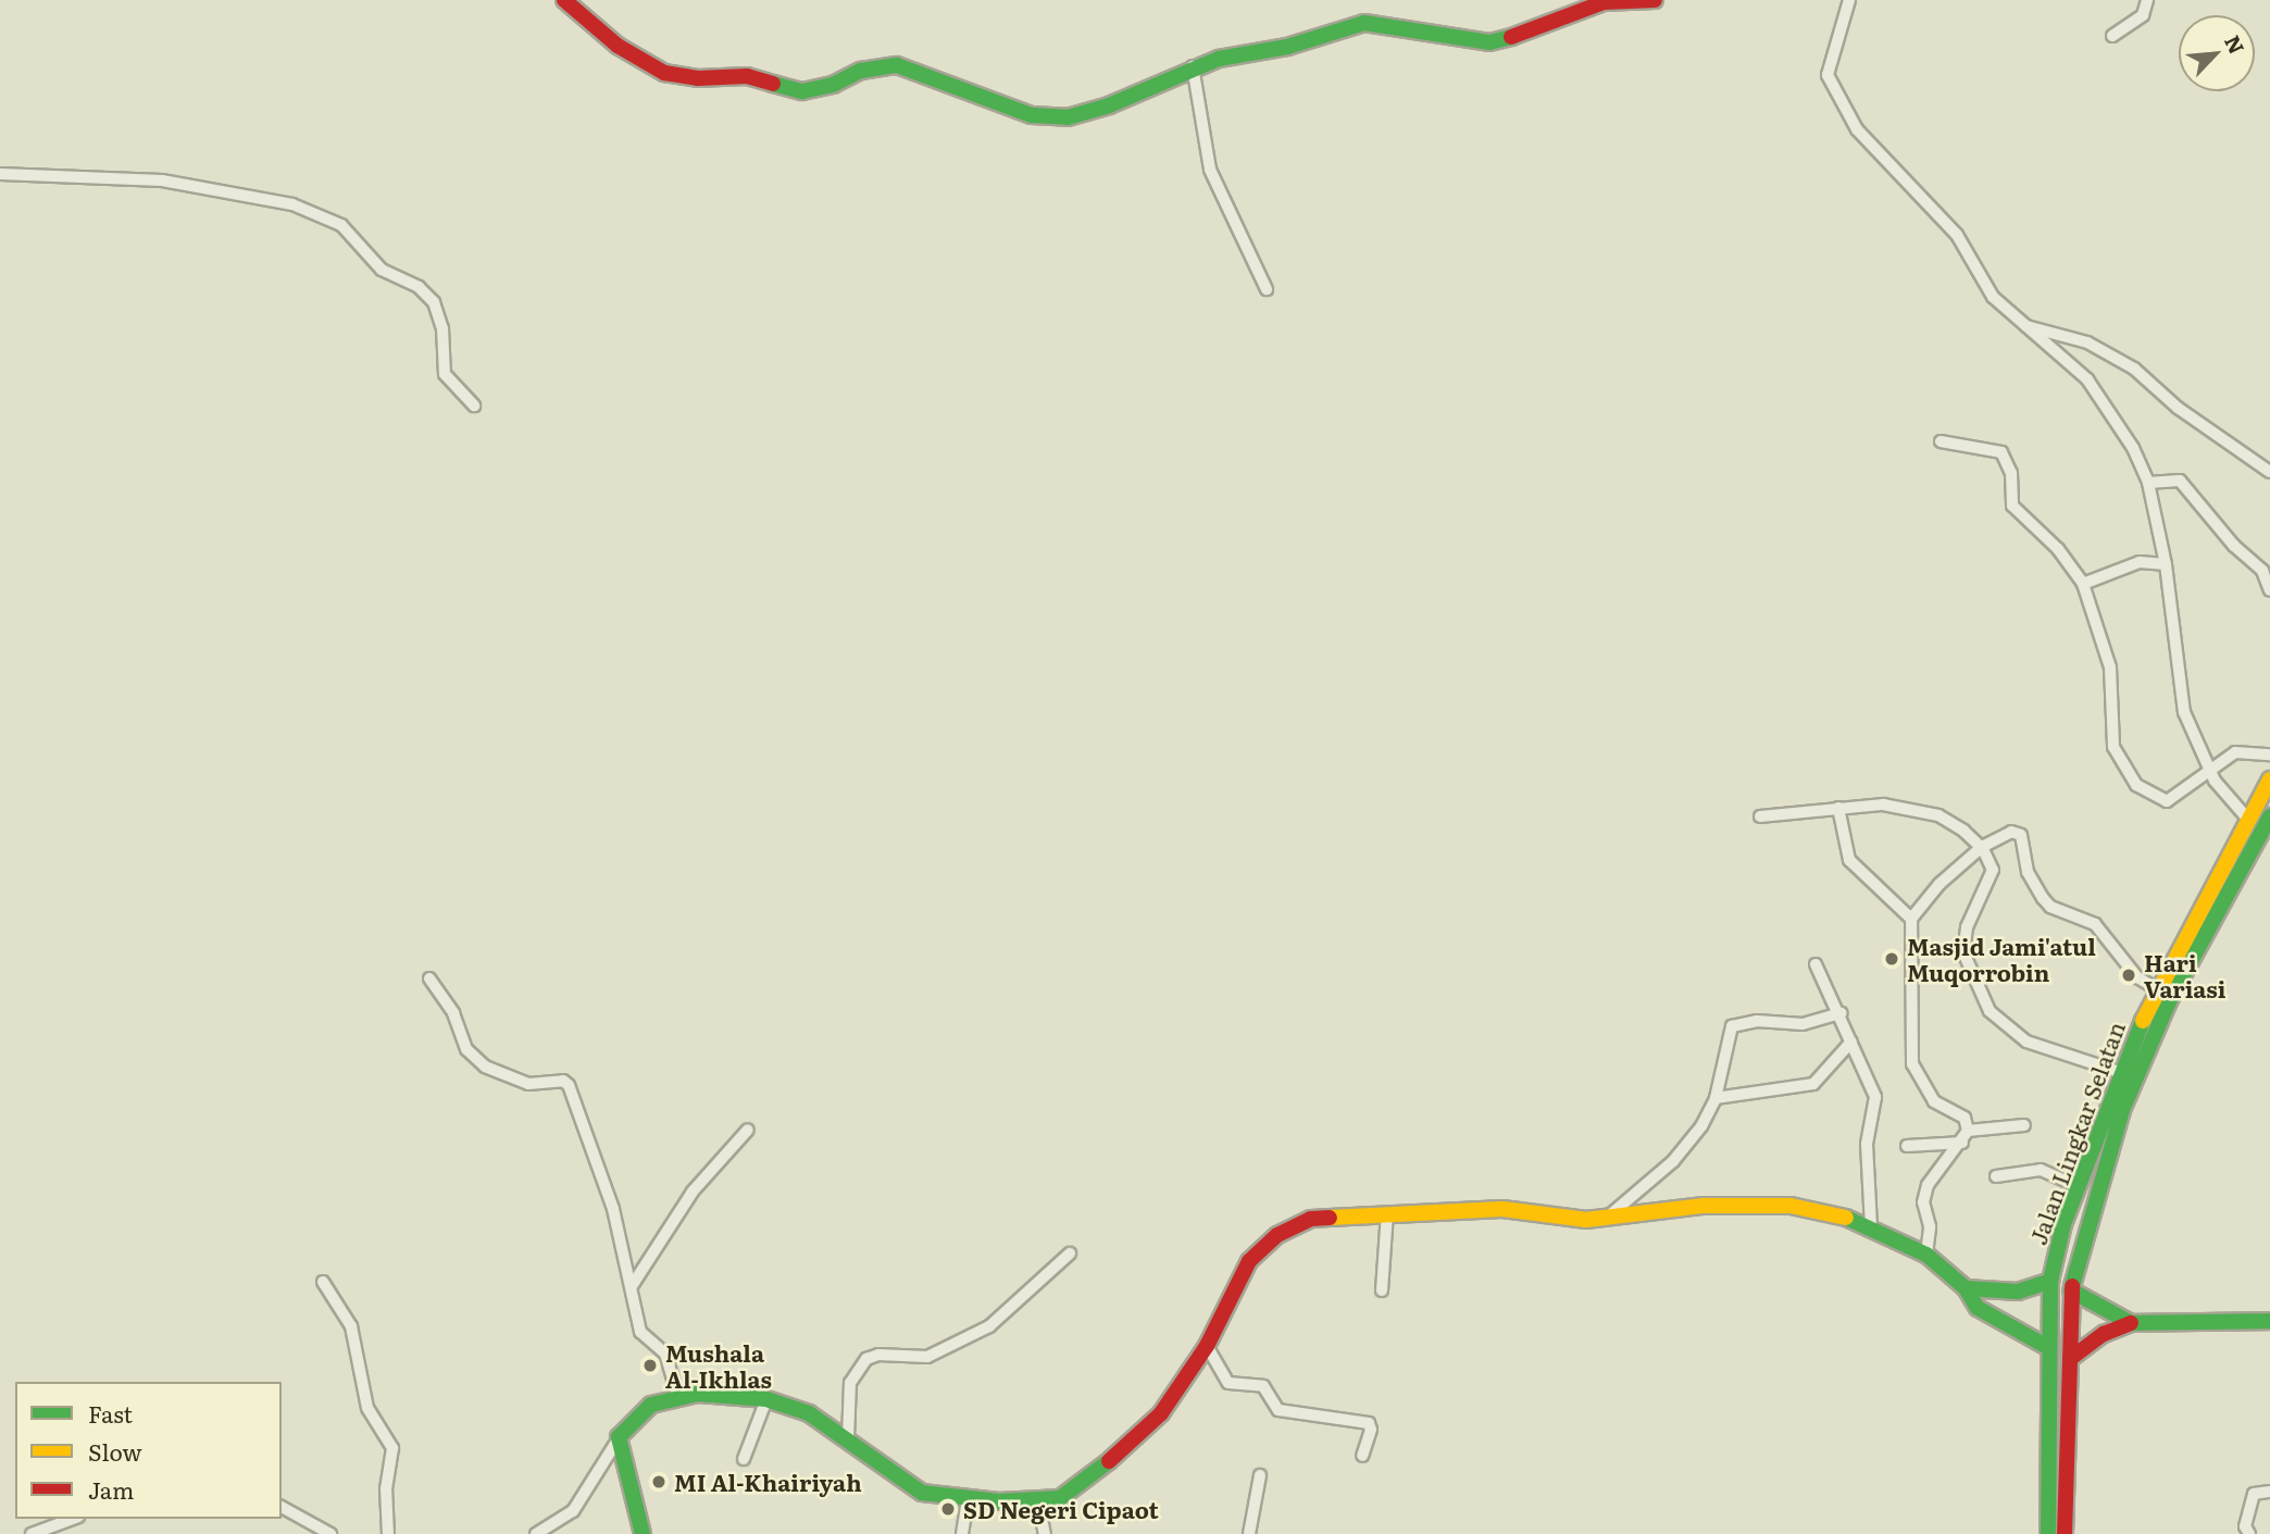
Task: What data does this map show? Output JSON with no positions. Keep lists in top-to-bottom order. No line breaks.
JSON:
{"streets":{"main road":["Jalan Lingkar Selatan"]},"places":["Masjid Jami'atul Muqorrobin","Hari Variasi","Mushala Al-Ikhlas","MI Al-Khairiyah","SD Negeri Cipaot"],"legend":["Fast","Slow","Jam"],"north":"top right"}
